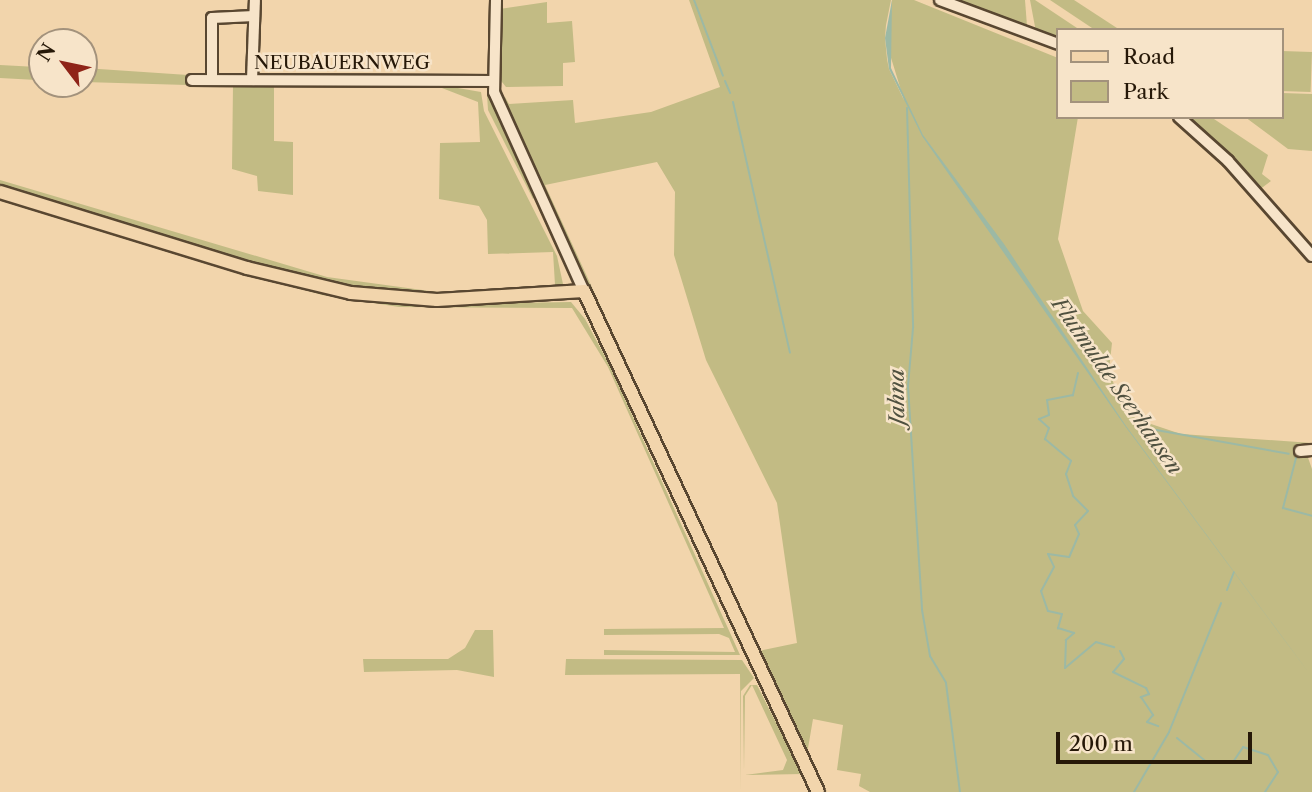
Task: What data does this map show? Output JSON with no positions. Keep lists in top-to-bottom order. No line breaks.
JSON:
{"streets":{"street":["NEUBAUERNWEG"]},"water":["Flutmulde Seerhausen","Jahna"],"legend":["Road","Park"],"scale_bar":"200 m","north":"top left"}
